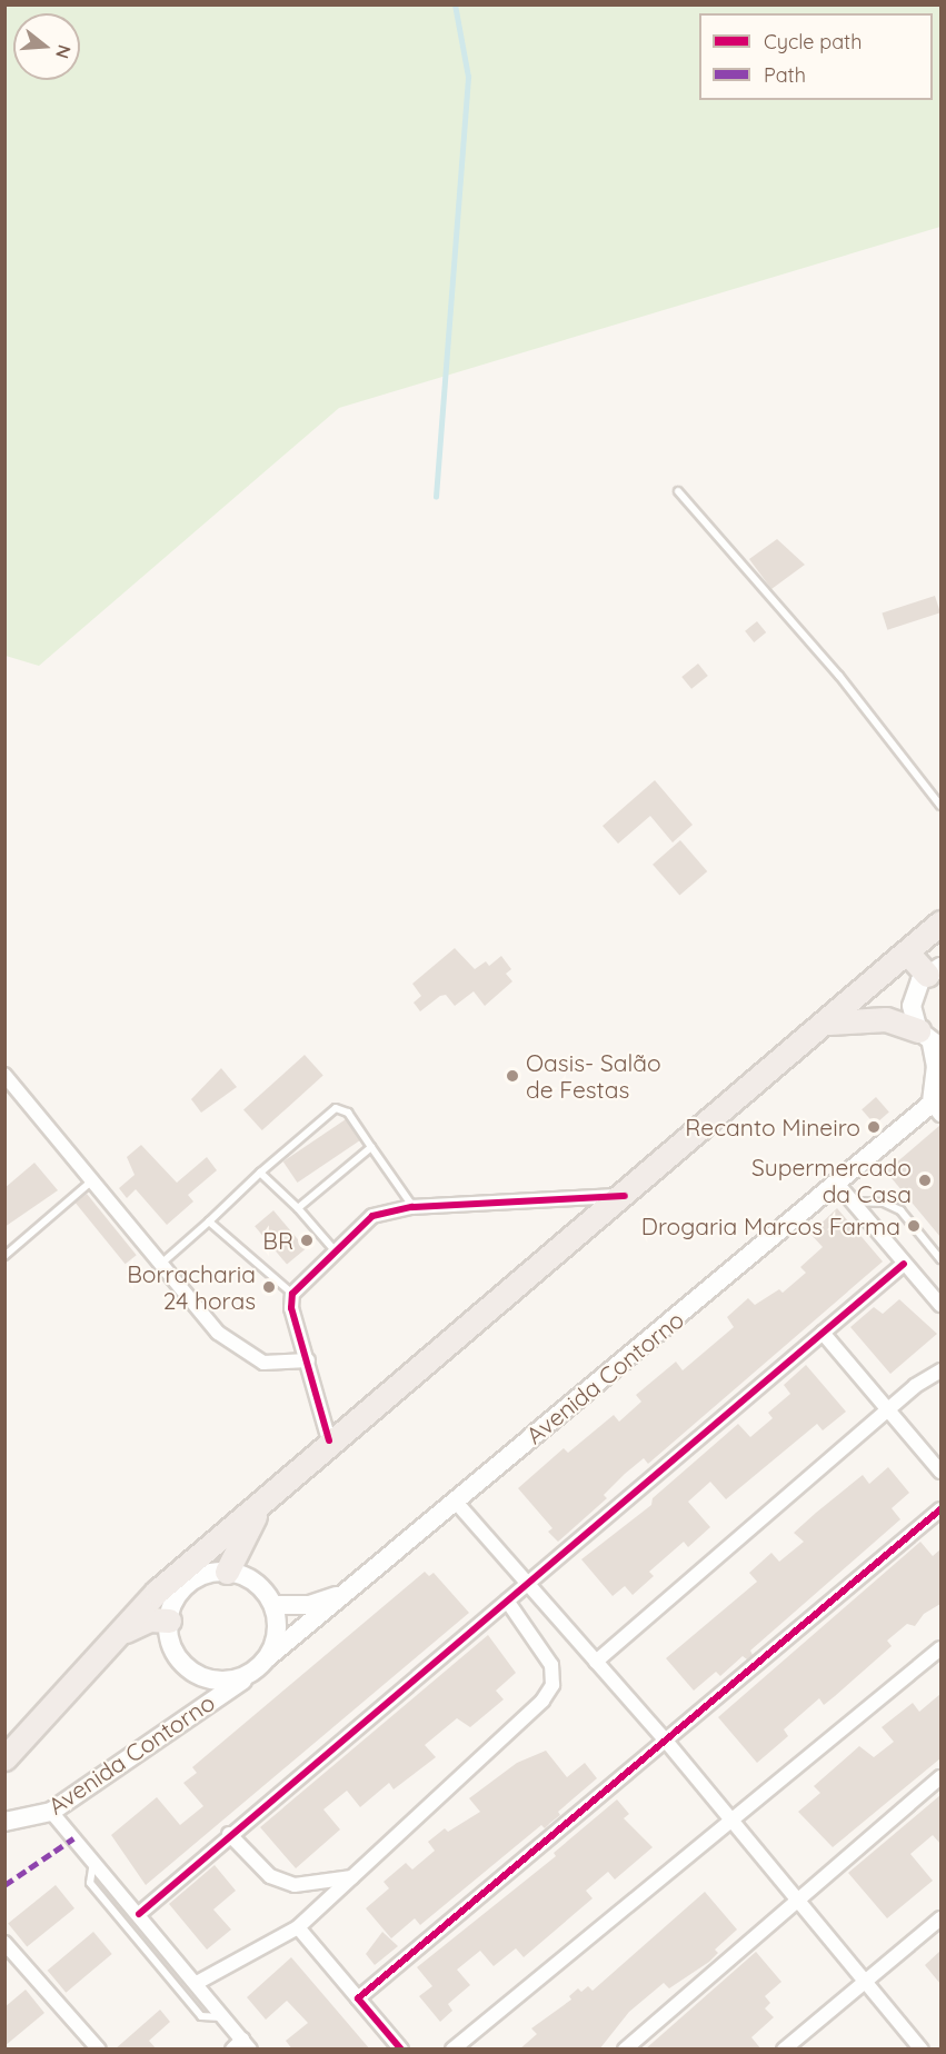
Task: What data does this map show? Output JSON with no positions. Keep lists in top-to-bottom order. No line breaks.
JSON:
{"streets":{"street":["Avenida Contorno"]},"places":["Oasis- Salão de Festas","Recanto Mineiro","Supermercado da Casa","Drogaria Marcos Farma","BR","Borracharia 24 horas"],"legend":["Cycle path","Path"],"north":"right"}
